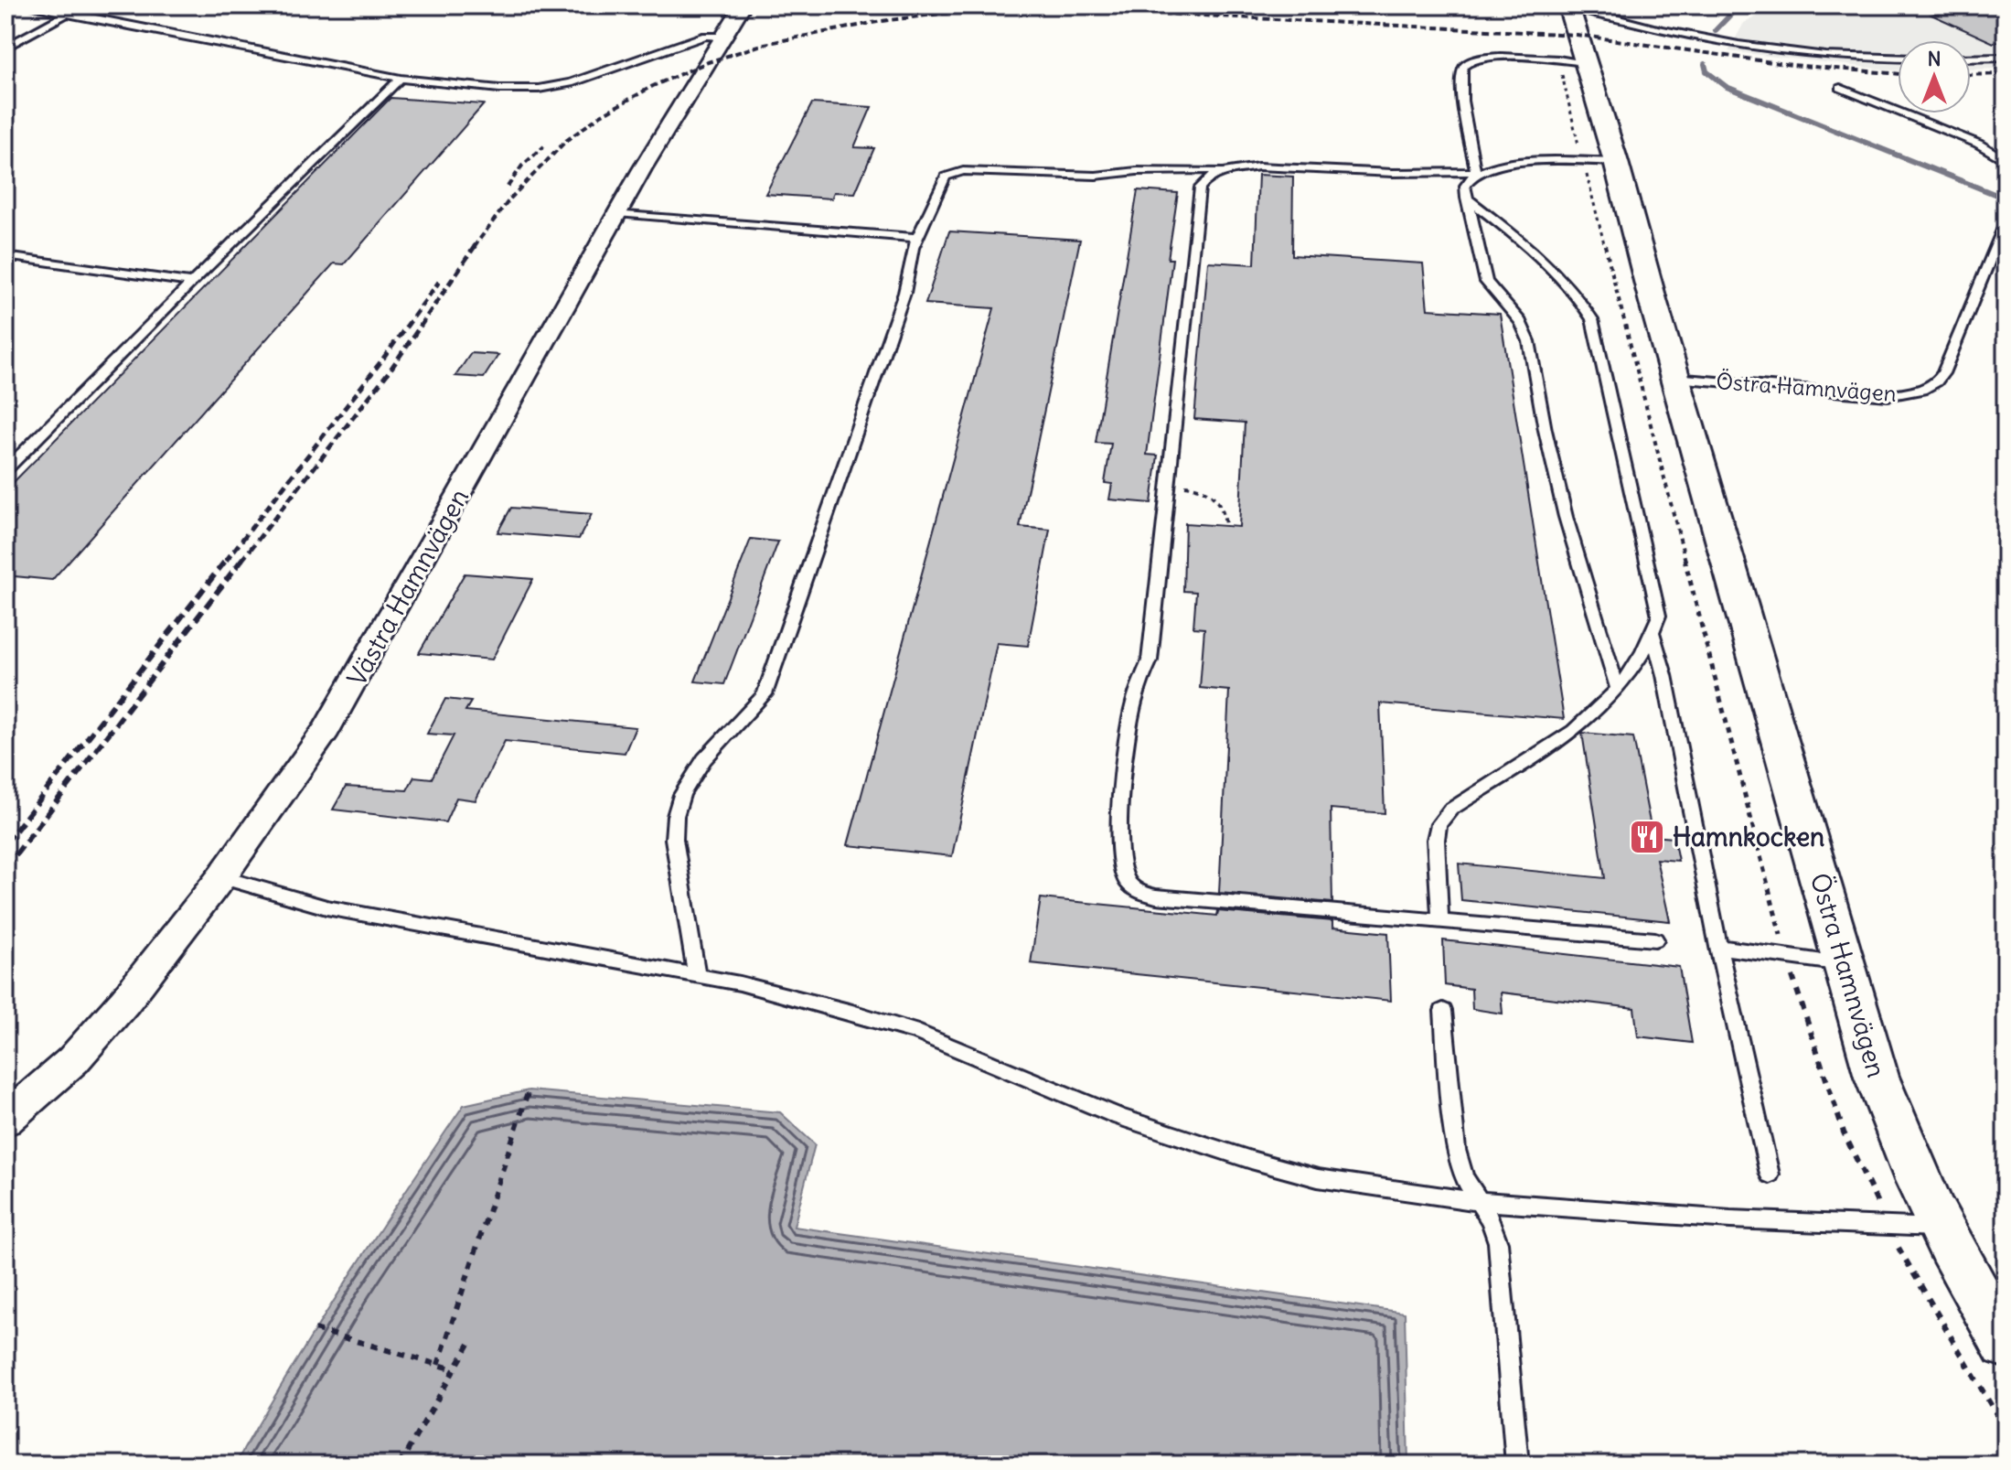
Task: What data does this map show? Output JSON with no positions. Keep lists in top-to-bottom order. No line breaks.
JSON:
{"streets":{"street":["Östra Hamnvägen","Västra Hamnvägen"]},"places":{"restaurant":["Hamnkocken"]},"north":"top"}
